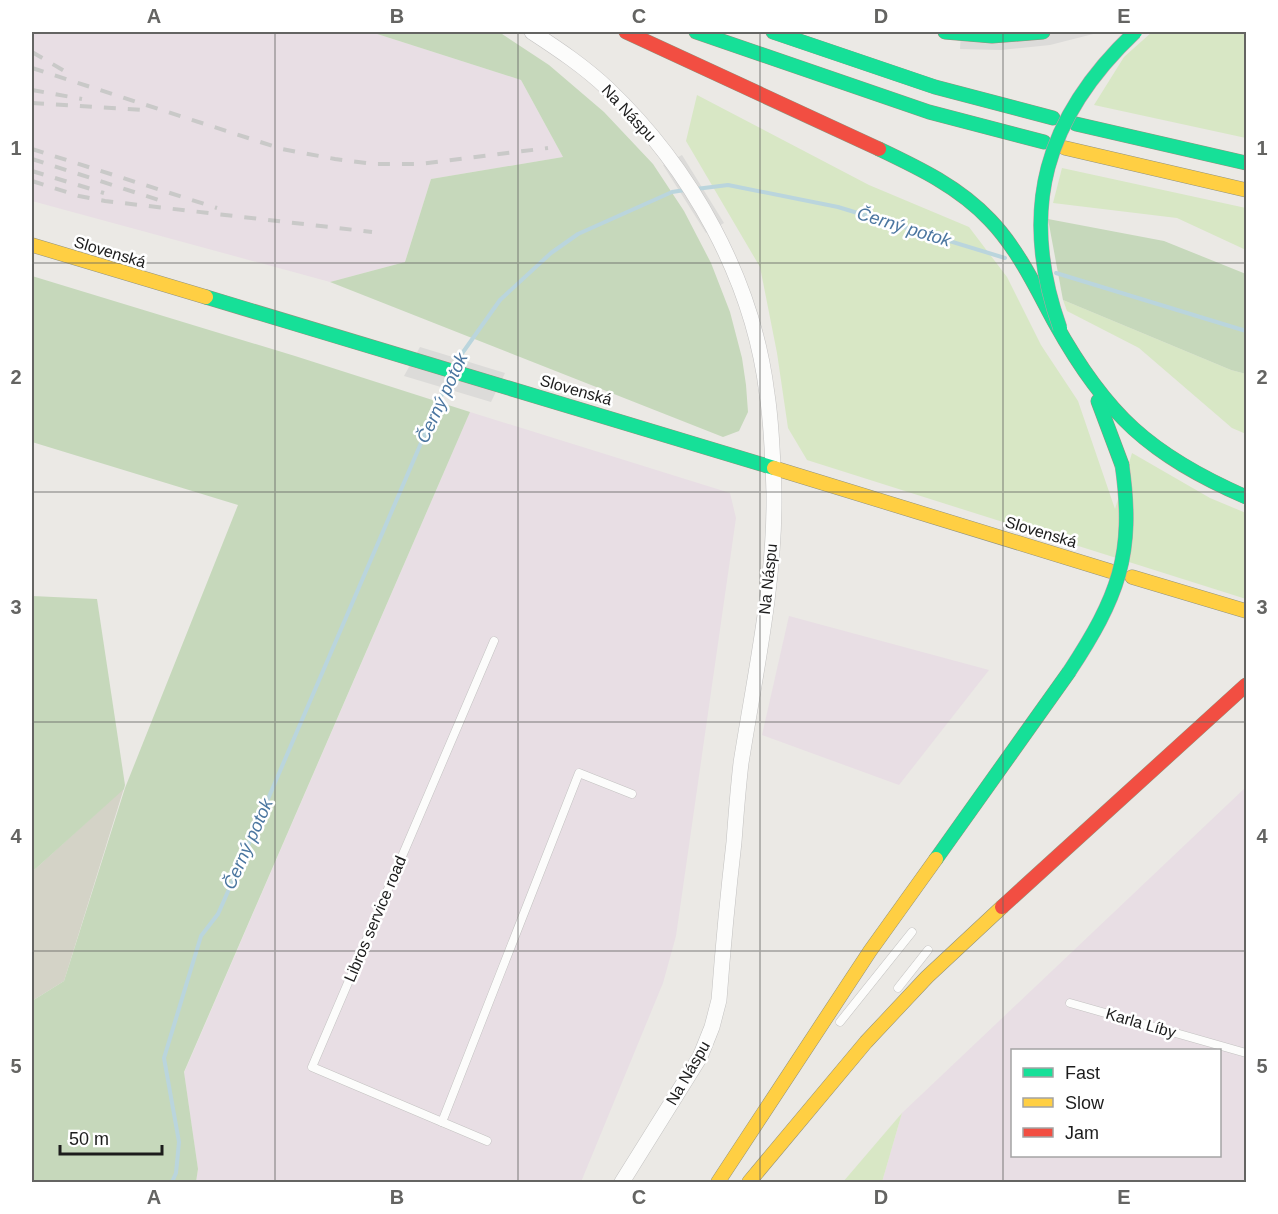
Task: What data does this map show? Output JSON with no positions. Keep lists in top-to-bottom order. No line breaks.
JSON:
{"streets":{"main road":["Slovenská"],"street":["Na Náspu"],"lane":["Libros service road","Karla Líby"]},"crossings":[["Na Náspu","Slovenská"]],"water":["Černý potok"],"legend":["Fast","Slow","Jam"],"scale_bar":"50 m","grid":{"columns":["A","B","C","D","E"],"rows":["1","2","3","4","5"]}}
